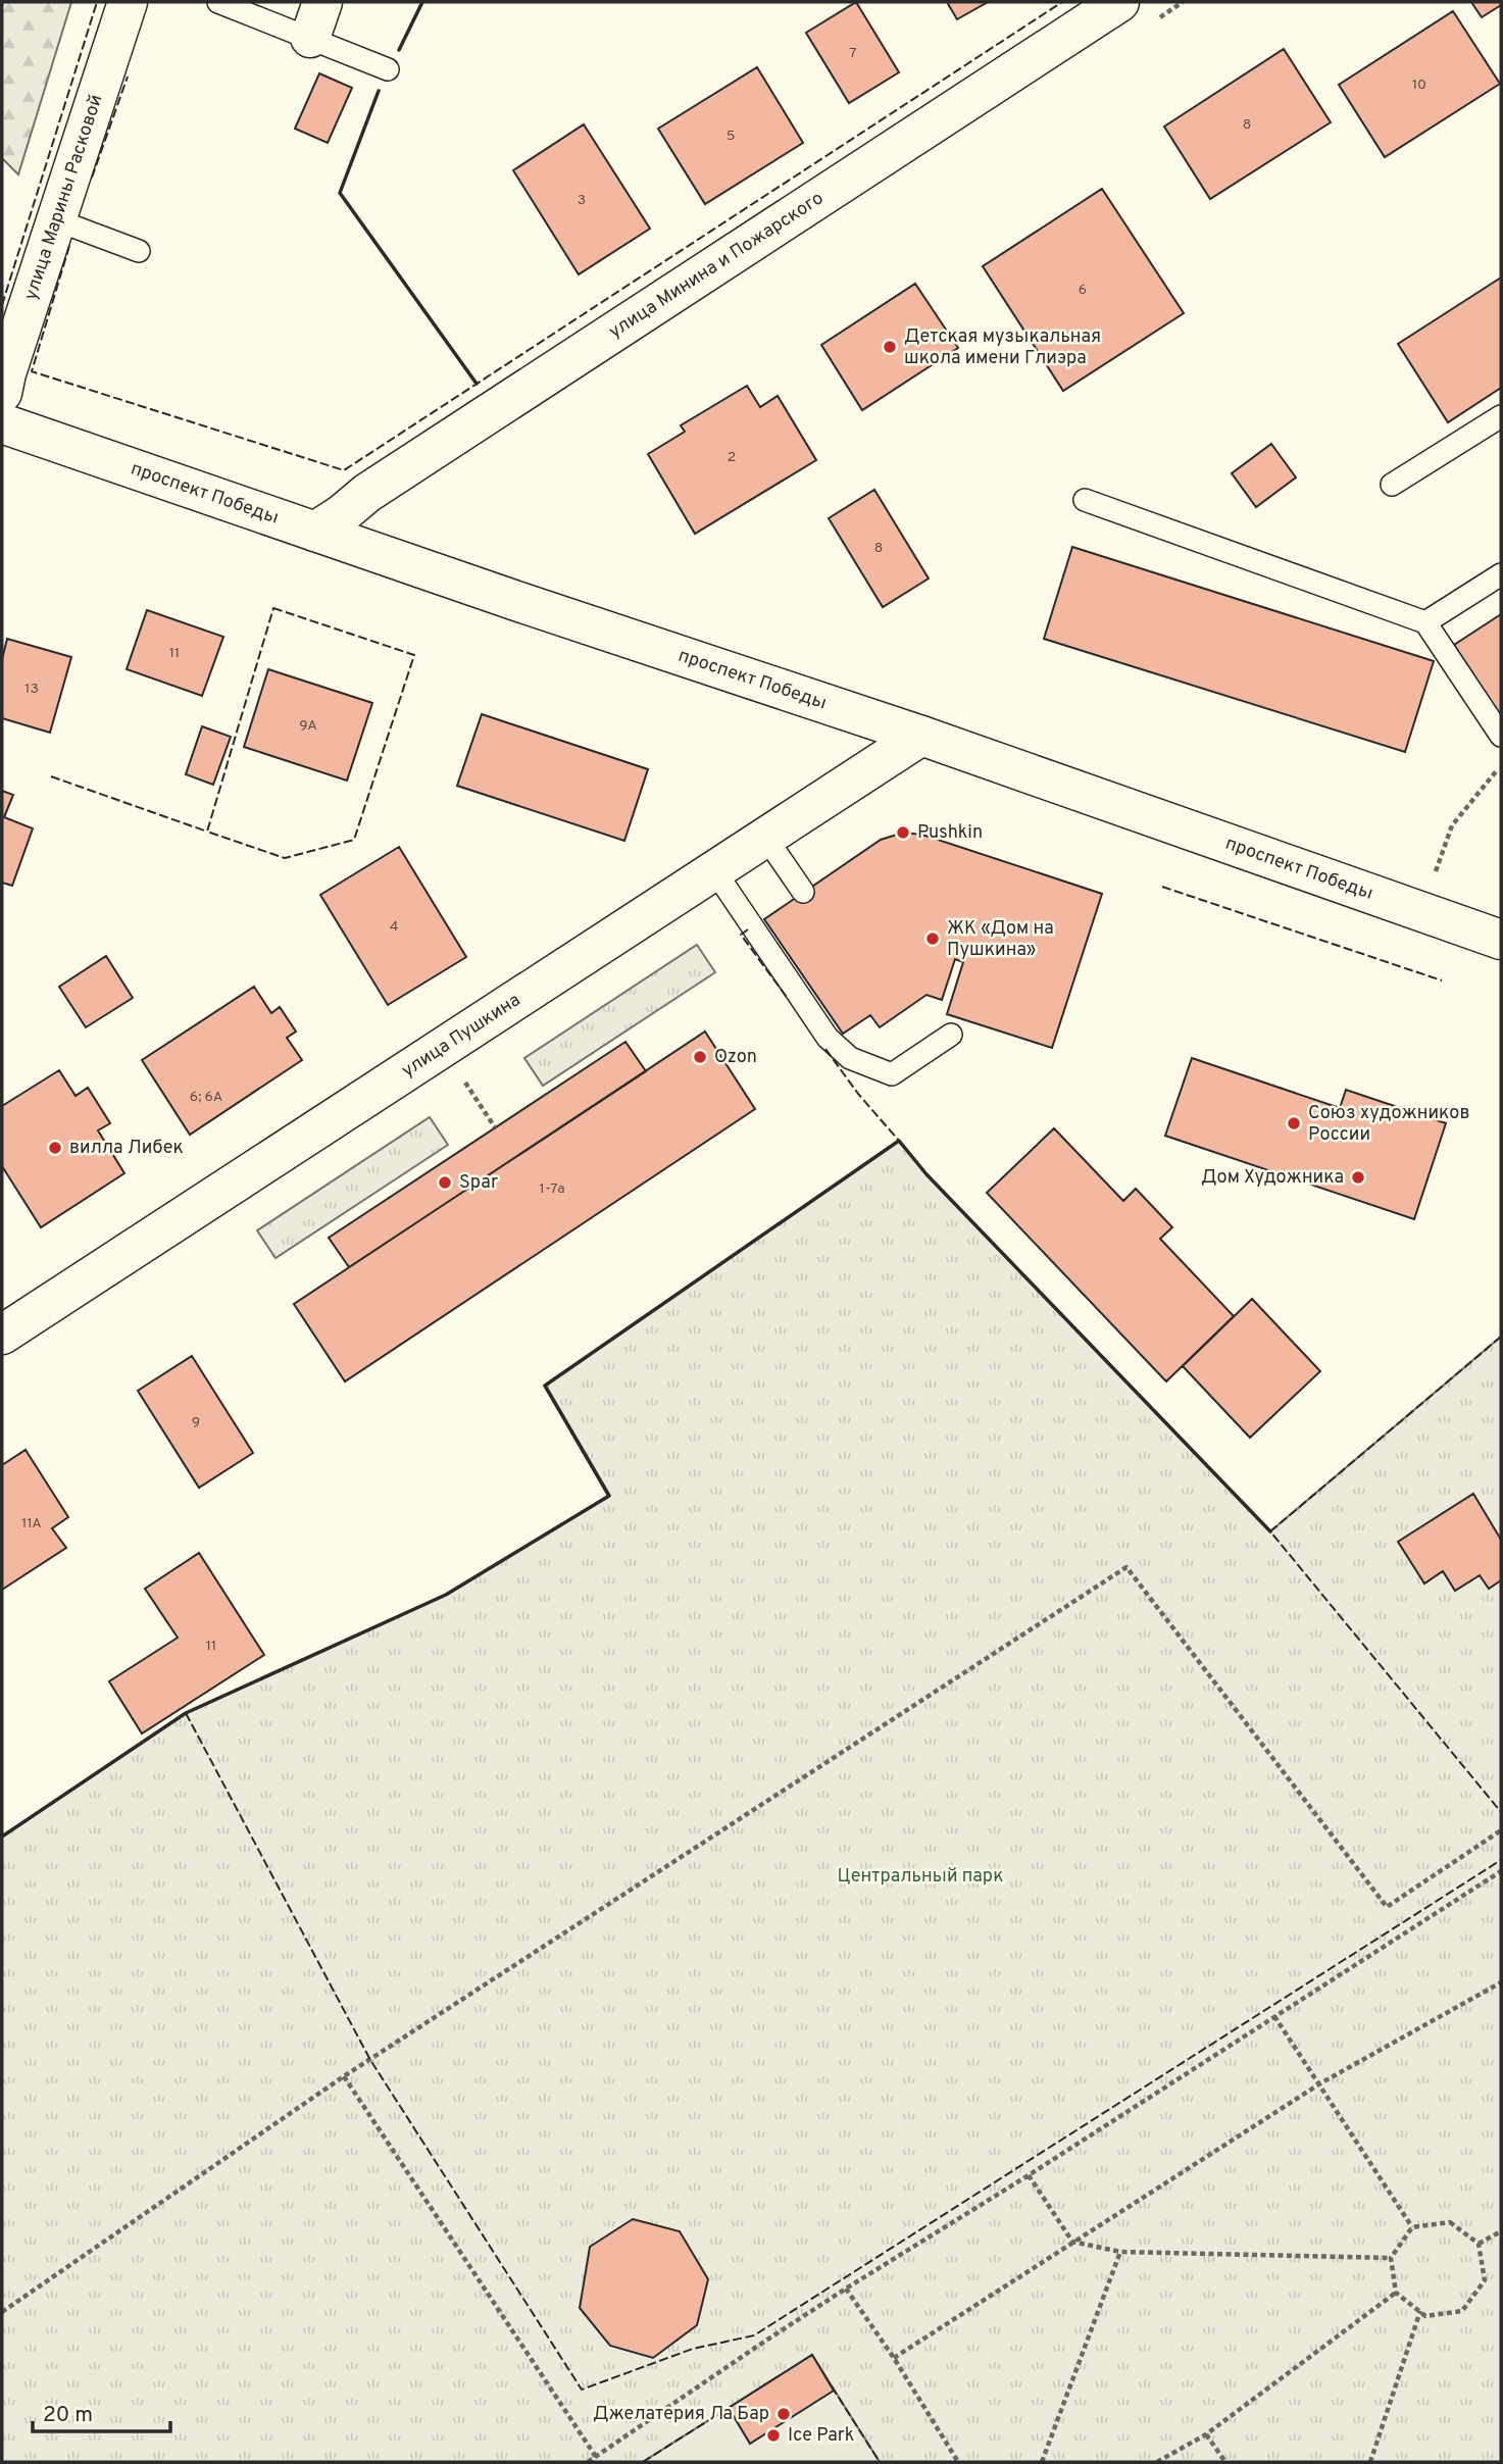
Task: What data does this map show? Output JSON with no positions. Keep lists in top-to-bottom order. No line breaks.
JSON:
{"streets":{"street":["улица Марины Расковой","улица Минина и Пожарского","проспект Победы","улица Пушкина"]},"crossings":[["улица Минина и Пожарского","проспект Победы"],["проспект Победы","улица Пушкина"]],"parks":["Центральный парк"],"places":["Детская музыкальная школа имени Глиэра","Pushkin","ЖК «Дом на Пушкина»","Ozon","Союз художников России","вилла Либек","Дом Художника","Spar","Джелатерия Ла Бар","Ice Park"],"house_numbers":["7","10","8","5","3","6","2","8","11","13","9А","4","6; 6А","1-7а","9","11А","11"],"scale_bar":"20 m"}
